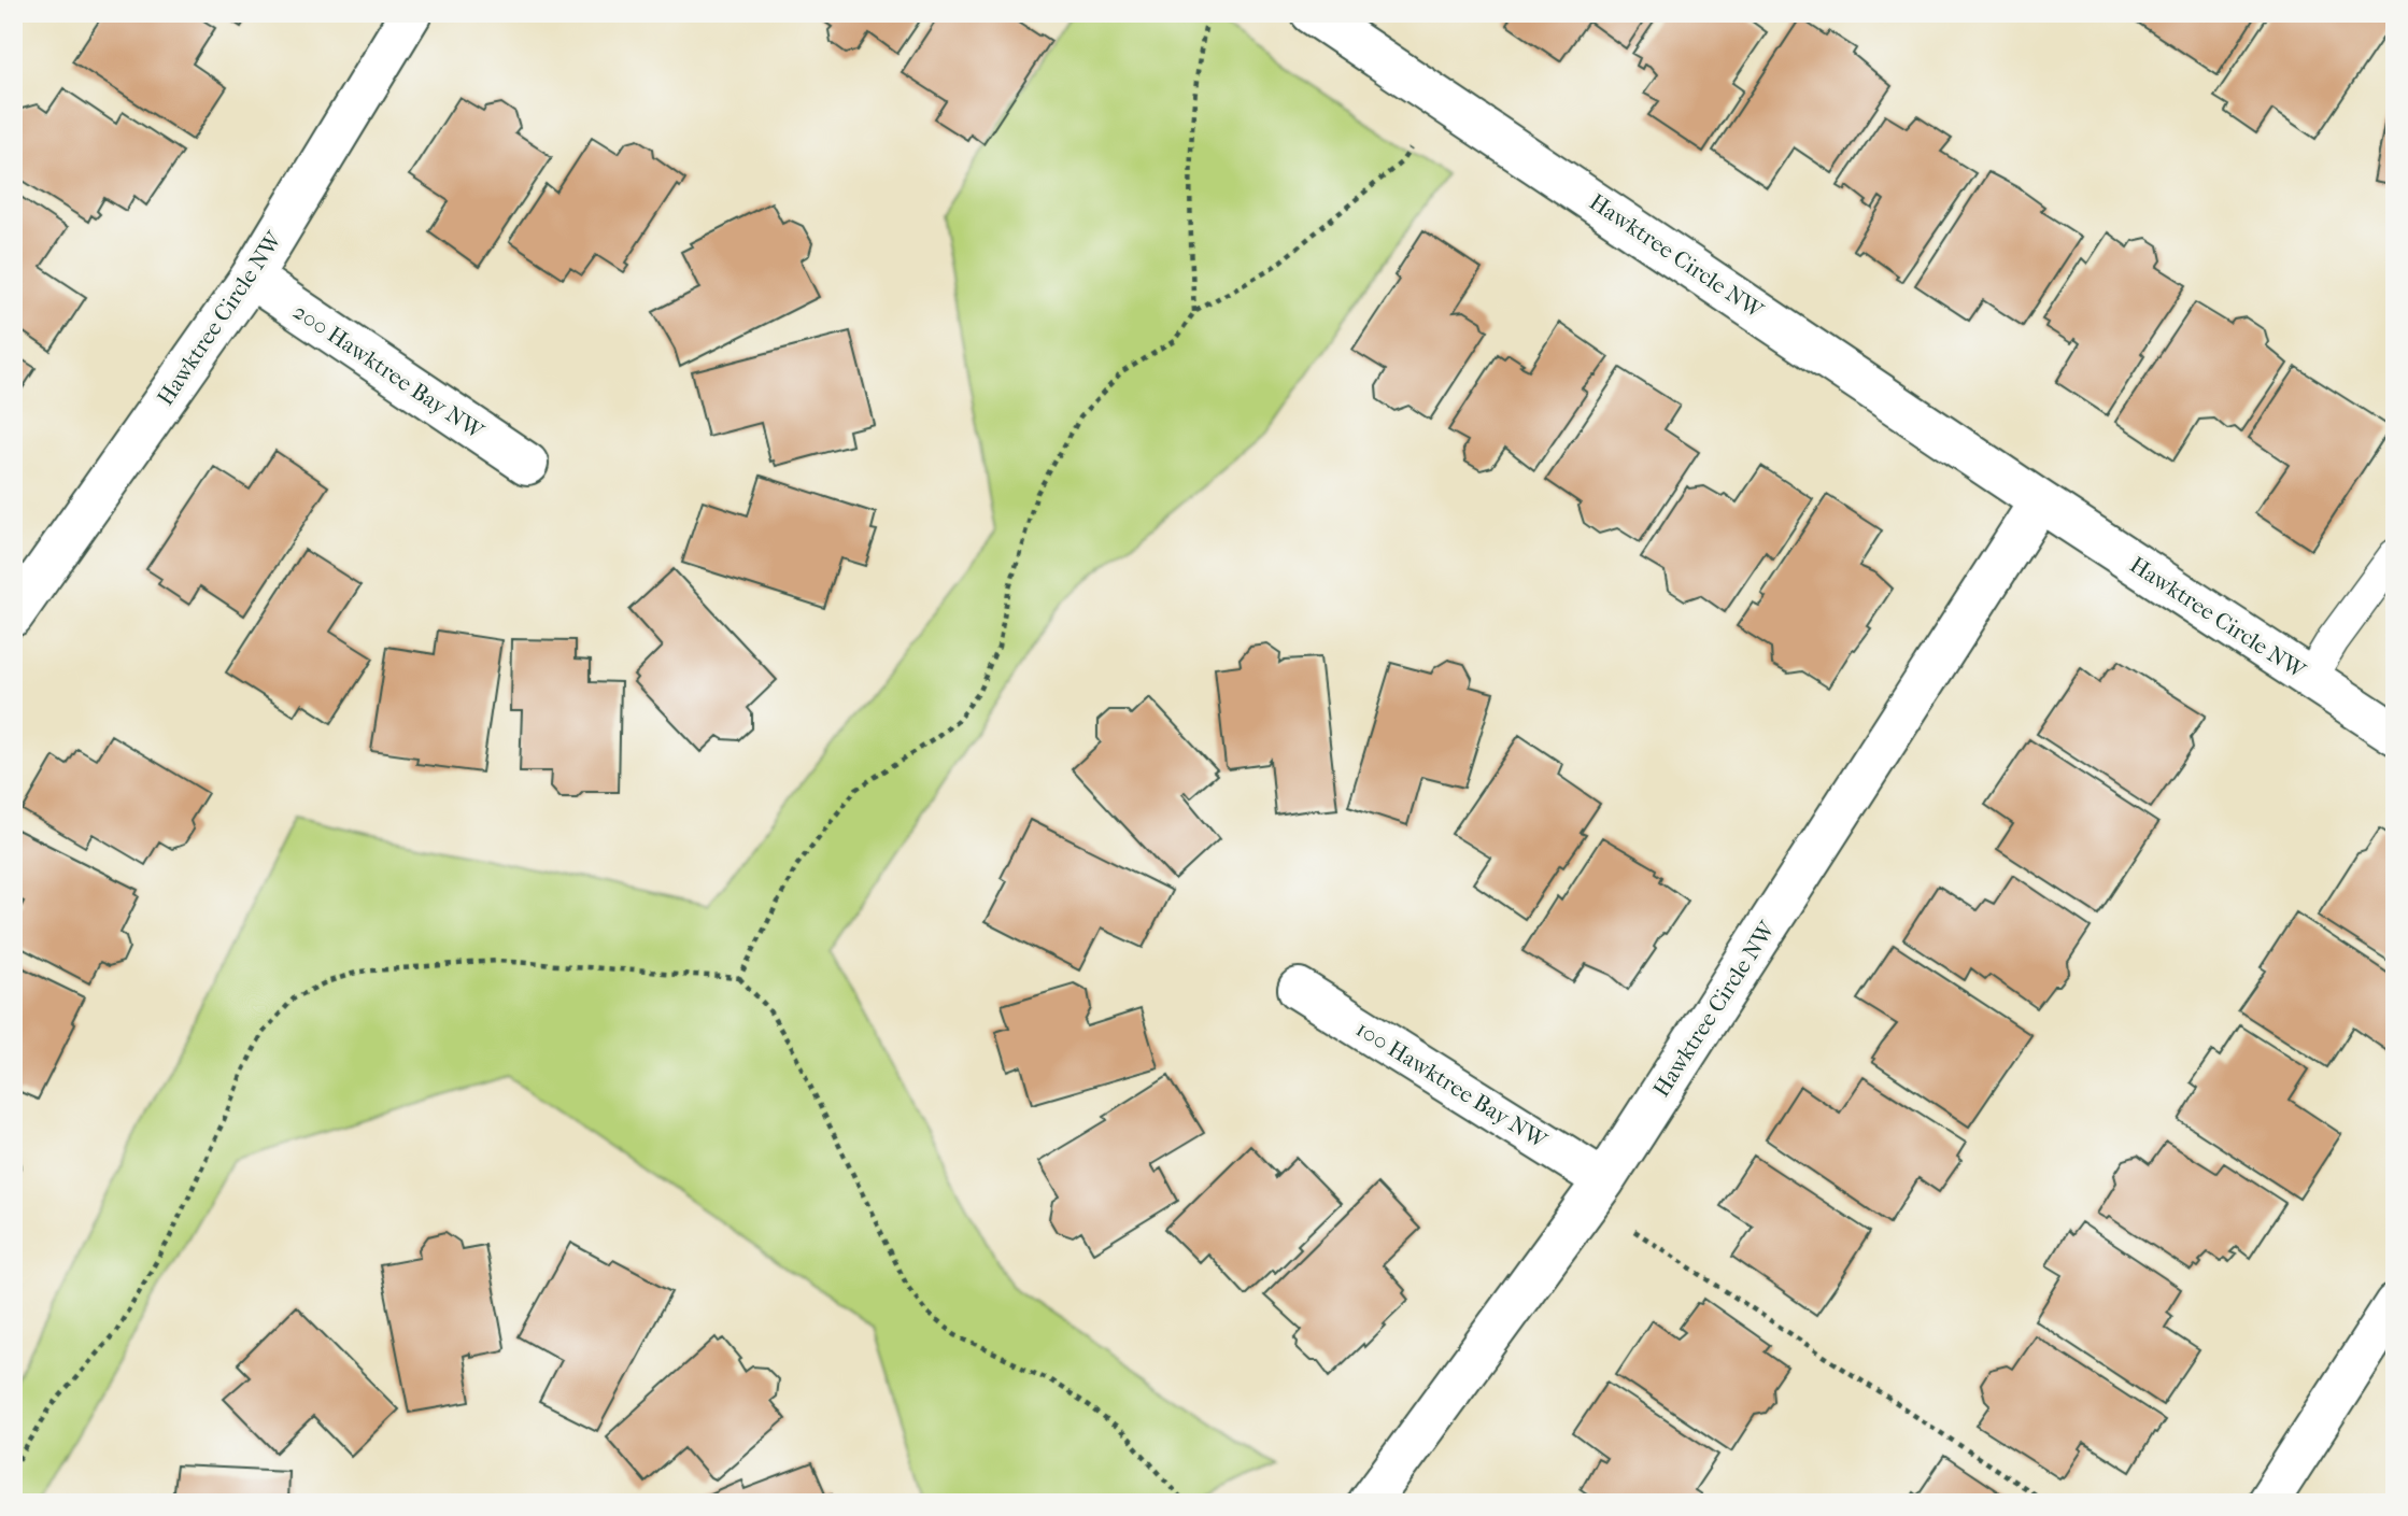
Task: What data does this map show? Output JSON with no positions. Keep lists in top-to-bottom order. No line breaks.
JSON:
{"streets":{"street":["Hawktree Circle NW","200 Hawktree Bay NW","100 Hawktree Bay NW"]},"crossings":[["Hawktree Circle NW","200 Hawktree Bay NW"],["Hawktree Circle NW","100 Hawktree Bay NW"]]}
